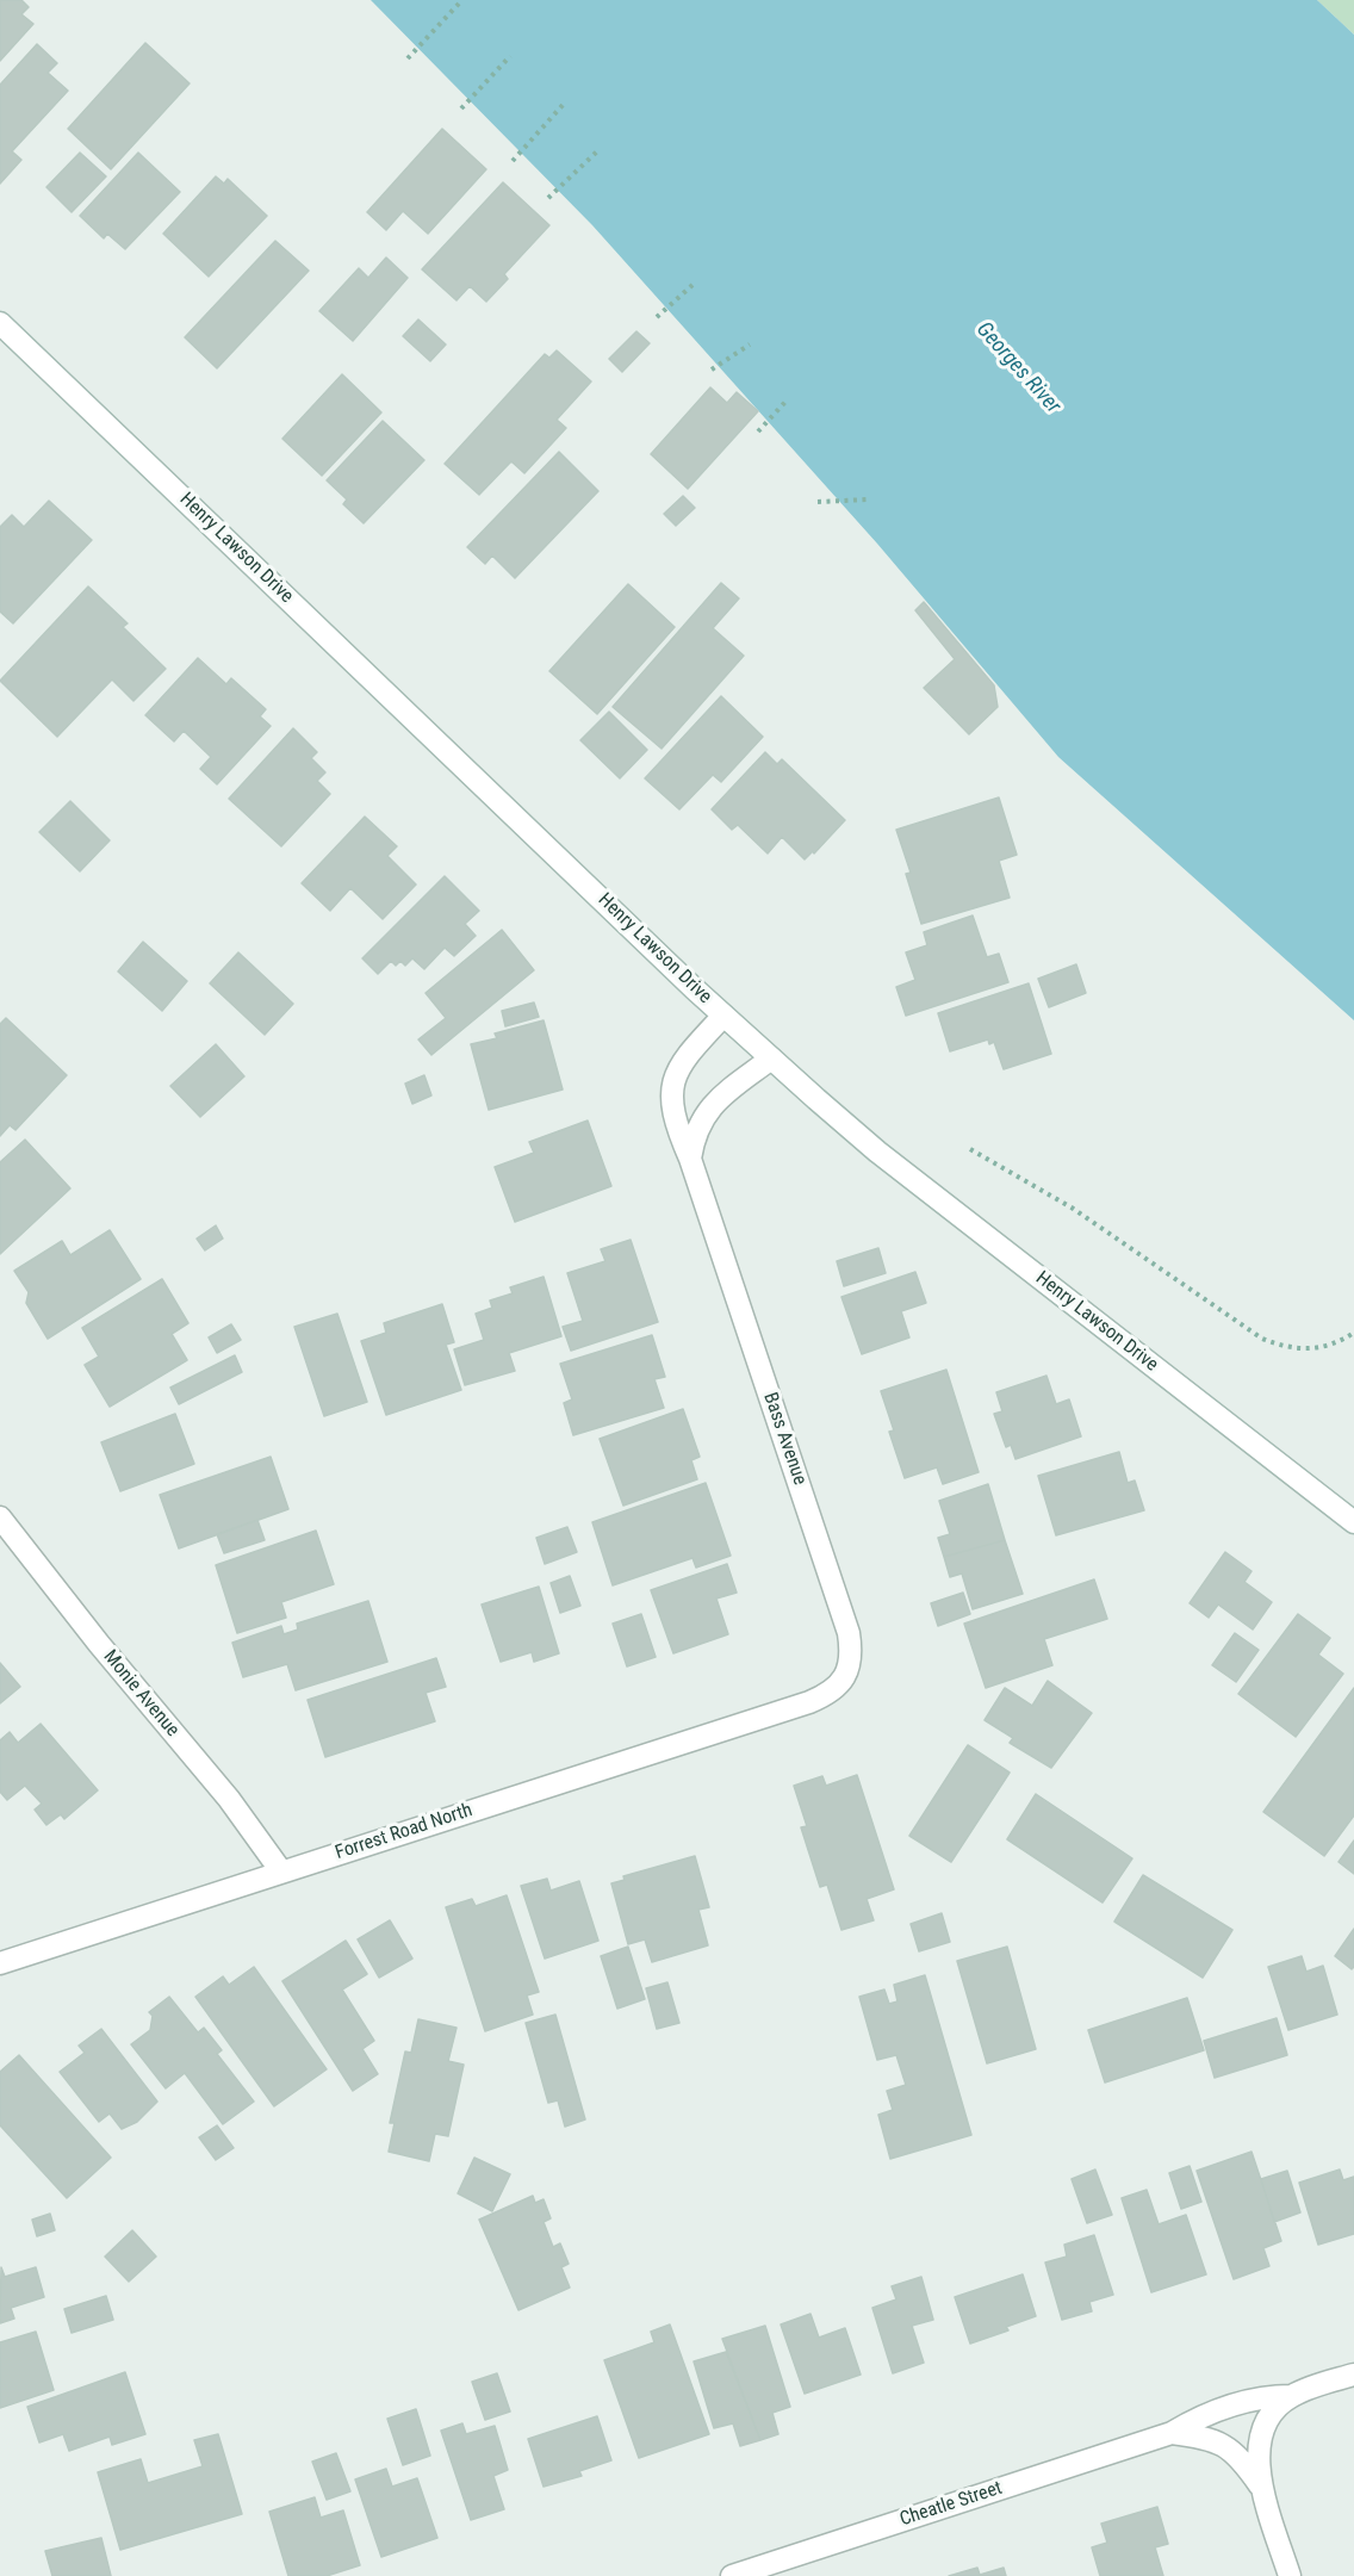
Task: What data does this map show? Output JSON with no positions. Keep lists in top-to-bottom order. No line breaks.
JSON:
{"streets":{"street":["Henry Lawson Drive","Bass Avenue","Monie Avenue","Forrest Road North","Cheatle Street"]},"crossings":[["Henry Lawson Drive","Bass Avenue"],["Bass Avenue","Forrest Road North"],["Monie Avenue","Forrest Road North"]],"water":["Georges River"]}
